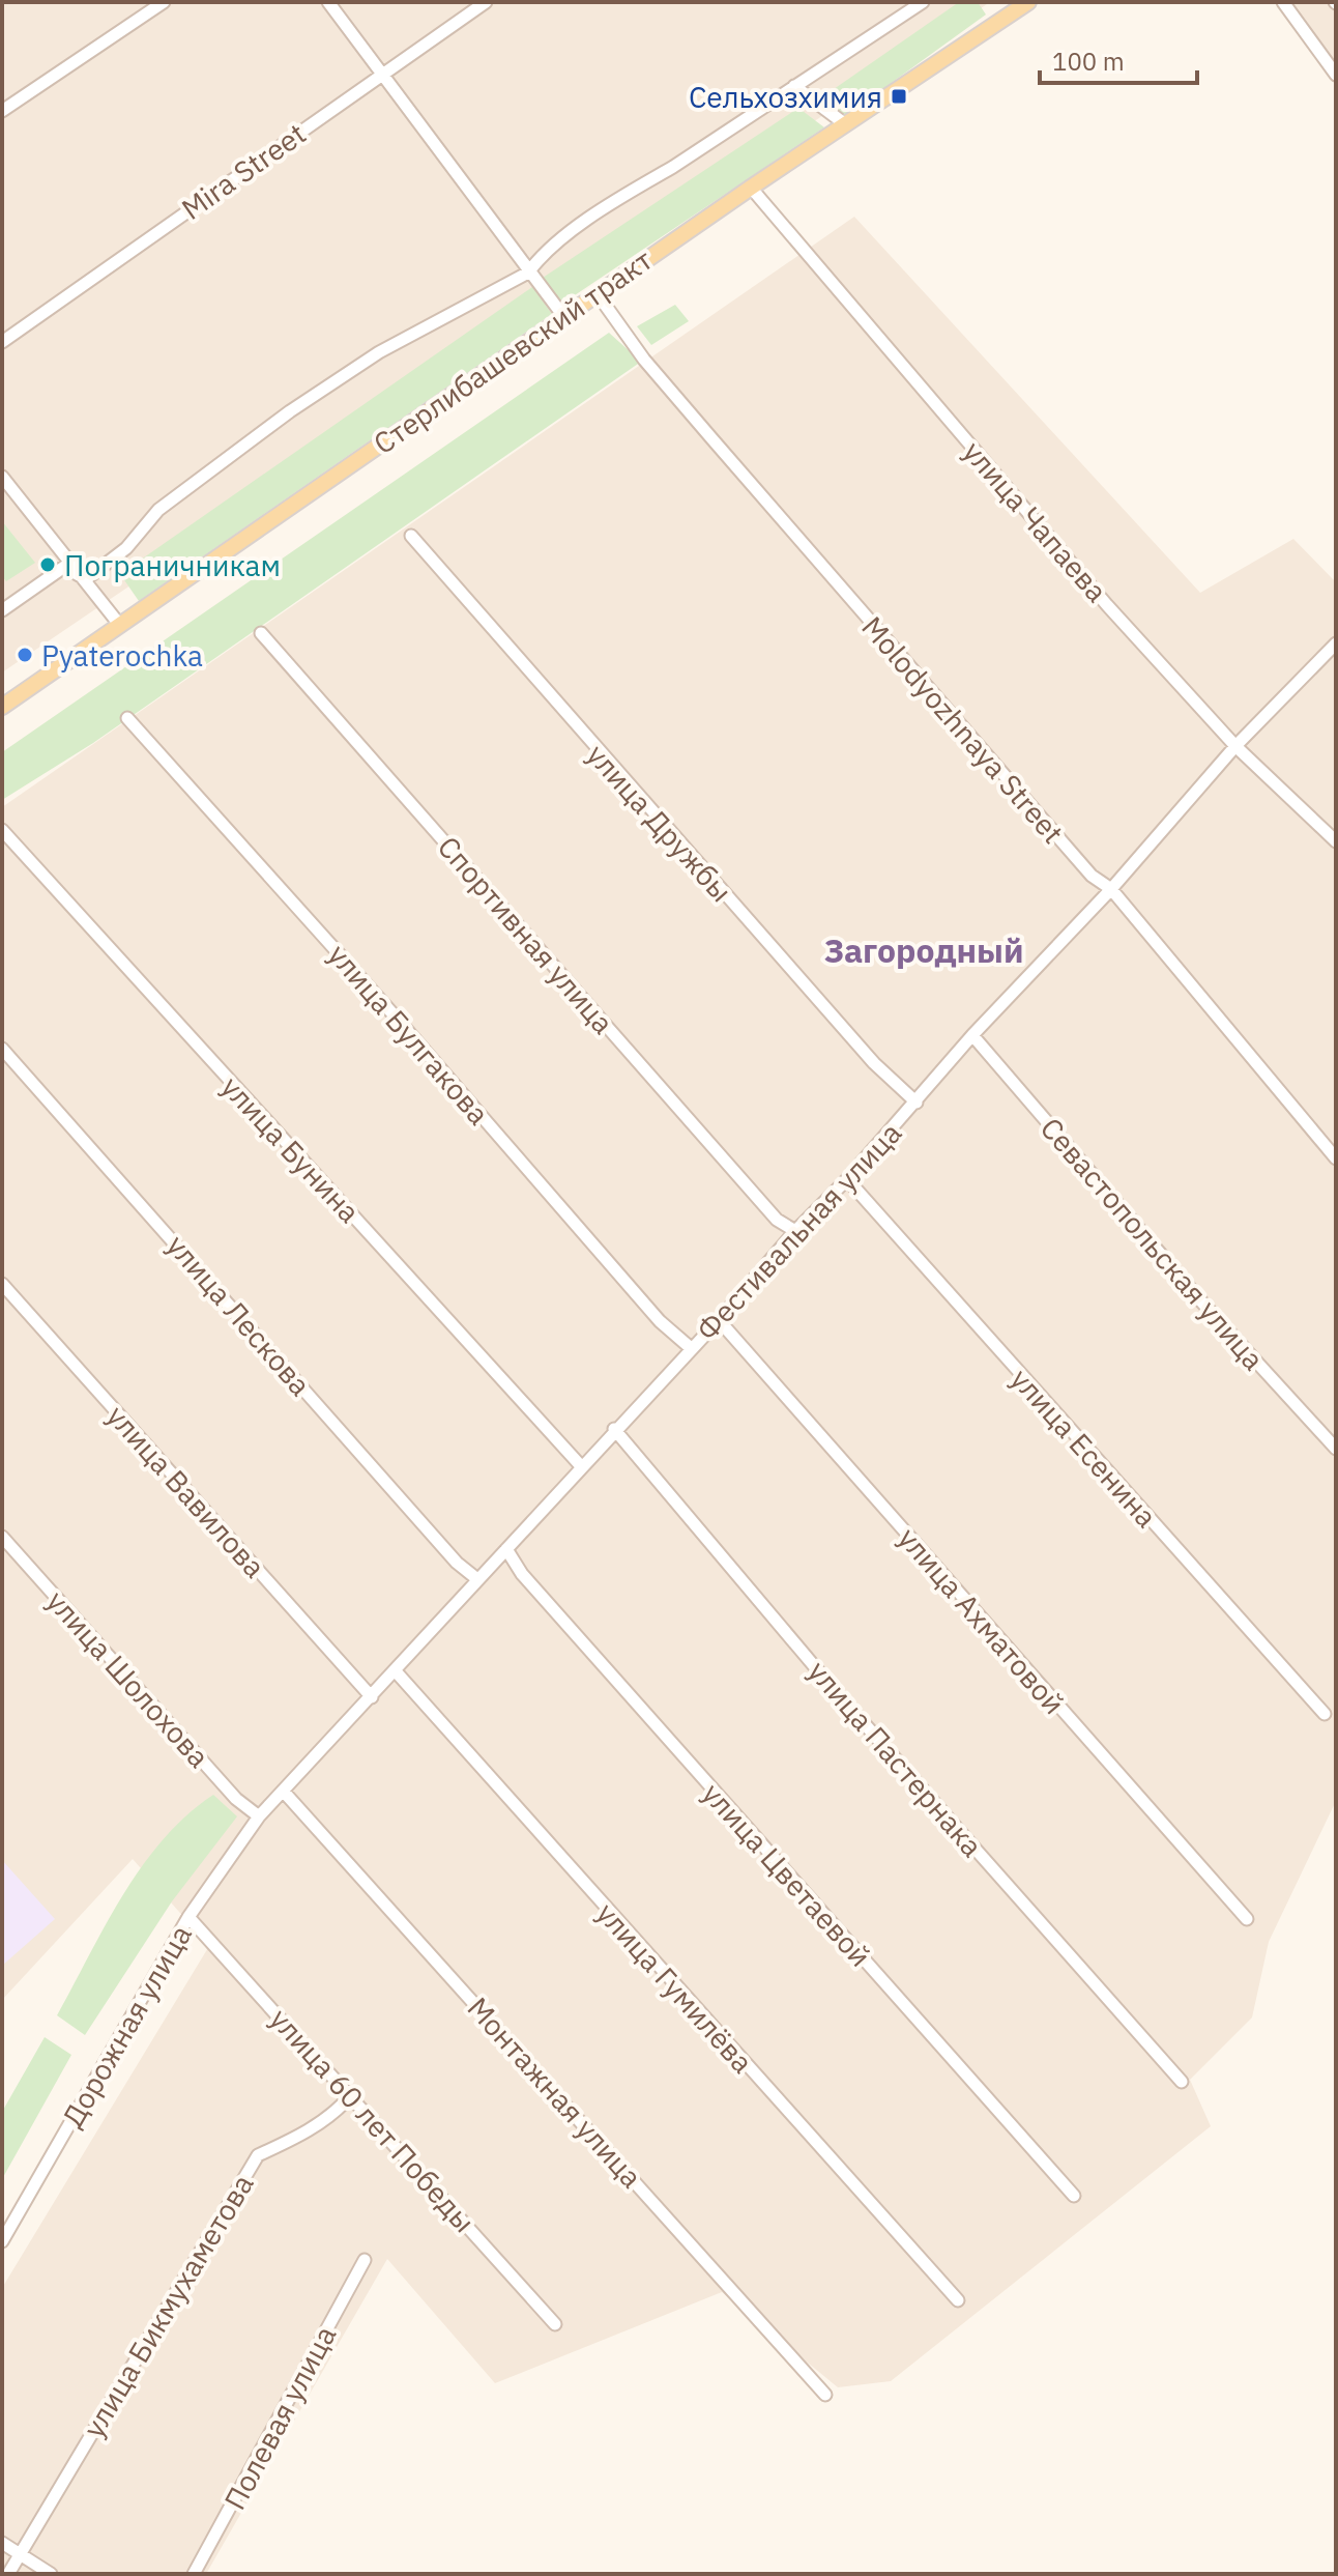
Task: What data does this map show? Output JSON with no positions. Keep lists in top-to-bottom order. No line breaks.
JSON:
{"streets":{"main road":["Стерлибашевский тракт"],"street":["Mira Street","улица Чапаева","Molodyozhnaya Street","улица Дружбы","Спортивная улица","улица Булгакова","улица Бунина","Фестивальная улица","Севастопольская улица","улица Лескова","улица Есенина","улица Вавилова","улица Ахматовой","улица Шолохова","улица Пастернака","улица Цветаевой","улица Гумилёва","Дорожная улица","Монтажная улица","улица 60 лет Победы","улица Бикмухаметова","Полевая улица"]},"crossings":[["Стерлибашевский тракт","улица Чапаева"],["Стерлибашевский тракт","Molodyozhnaya Street"],["улица Чапаева","Фестивальная улица"],["Molodyozhnaya Street","Фестивальная улица"],["улица Дружбы","Фестивальная улица"],["Спортивная улица","Фестивальная улица"],["улица Булгакова","Фестивальная улица"],["улица Бунина","Фестивальная улица"],["Фестивальная улица","Севастопольская улица"],["Фестивальная улица","улица Лескова"],["Фестивальная улица","улица Есенина"],["Фестивальная улица","улица Вавилова"],["Фестивальная улица","улица Ахматовой"],["Фестивальная улица","улица Шолохова"],["Фестивальная улица","улица Пастернака"],["Фестивальная улица","улица Цветаевой"],["Фестивальная улица","улица Гумилёва"],["Фестивальная улица","Дорожная улица"],["Фестивальная улица","Монтажная улица"],["улица Шолохова","Дорожная улица"],["Дорожная улица","улица 60 лет Победы"],["улица 60 лет Победы","улица Бикмухаметова"]],"districts":["Загородный"],"places":{"transit":["Сельхозхимия"],"other":["Пограничникам","Pyaterochka"]},"scale_bar":"100 m"}
